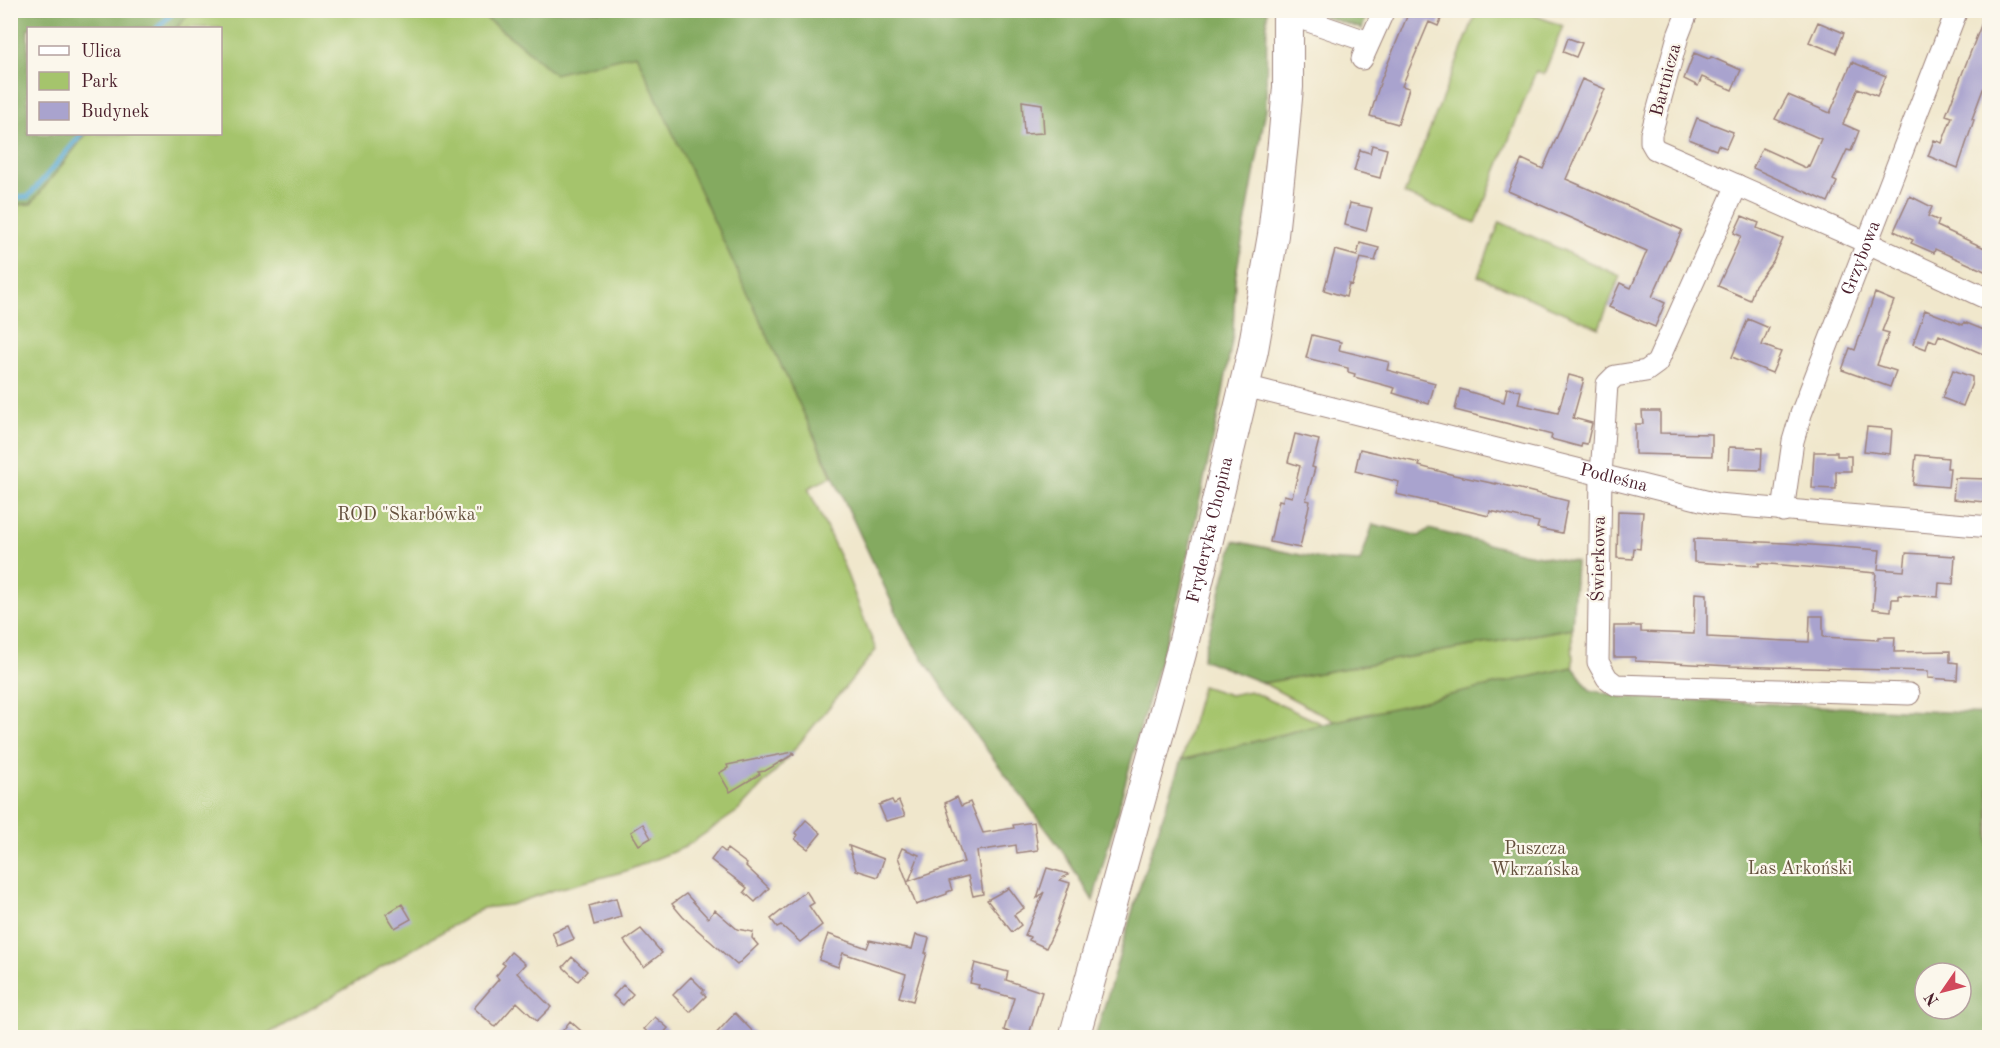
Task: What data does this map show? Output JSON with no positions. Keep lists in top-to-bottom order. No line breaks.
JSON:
{"streets":{"street":["Bartnicza","Grzybowa","Podleśna","Fryderyka Chopina","Świerkowa"]},"crossings":[["Bartnicza","Świerkowa"],["Grzybowa","Podleśna"],["Podleśna","Fryderyka Chopina"],["Podleśna","Świerkowa"]],"parks":["ROD \"Skarbówka\"","Puszcza Wkrzańska","Las Arkoński"],"legend":["Ulica","Park","Budynek"],"north":"bottom left"}
